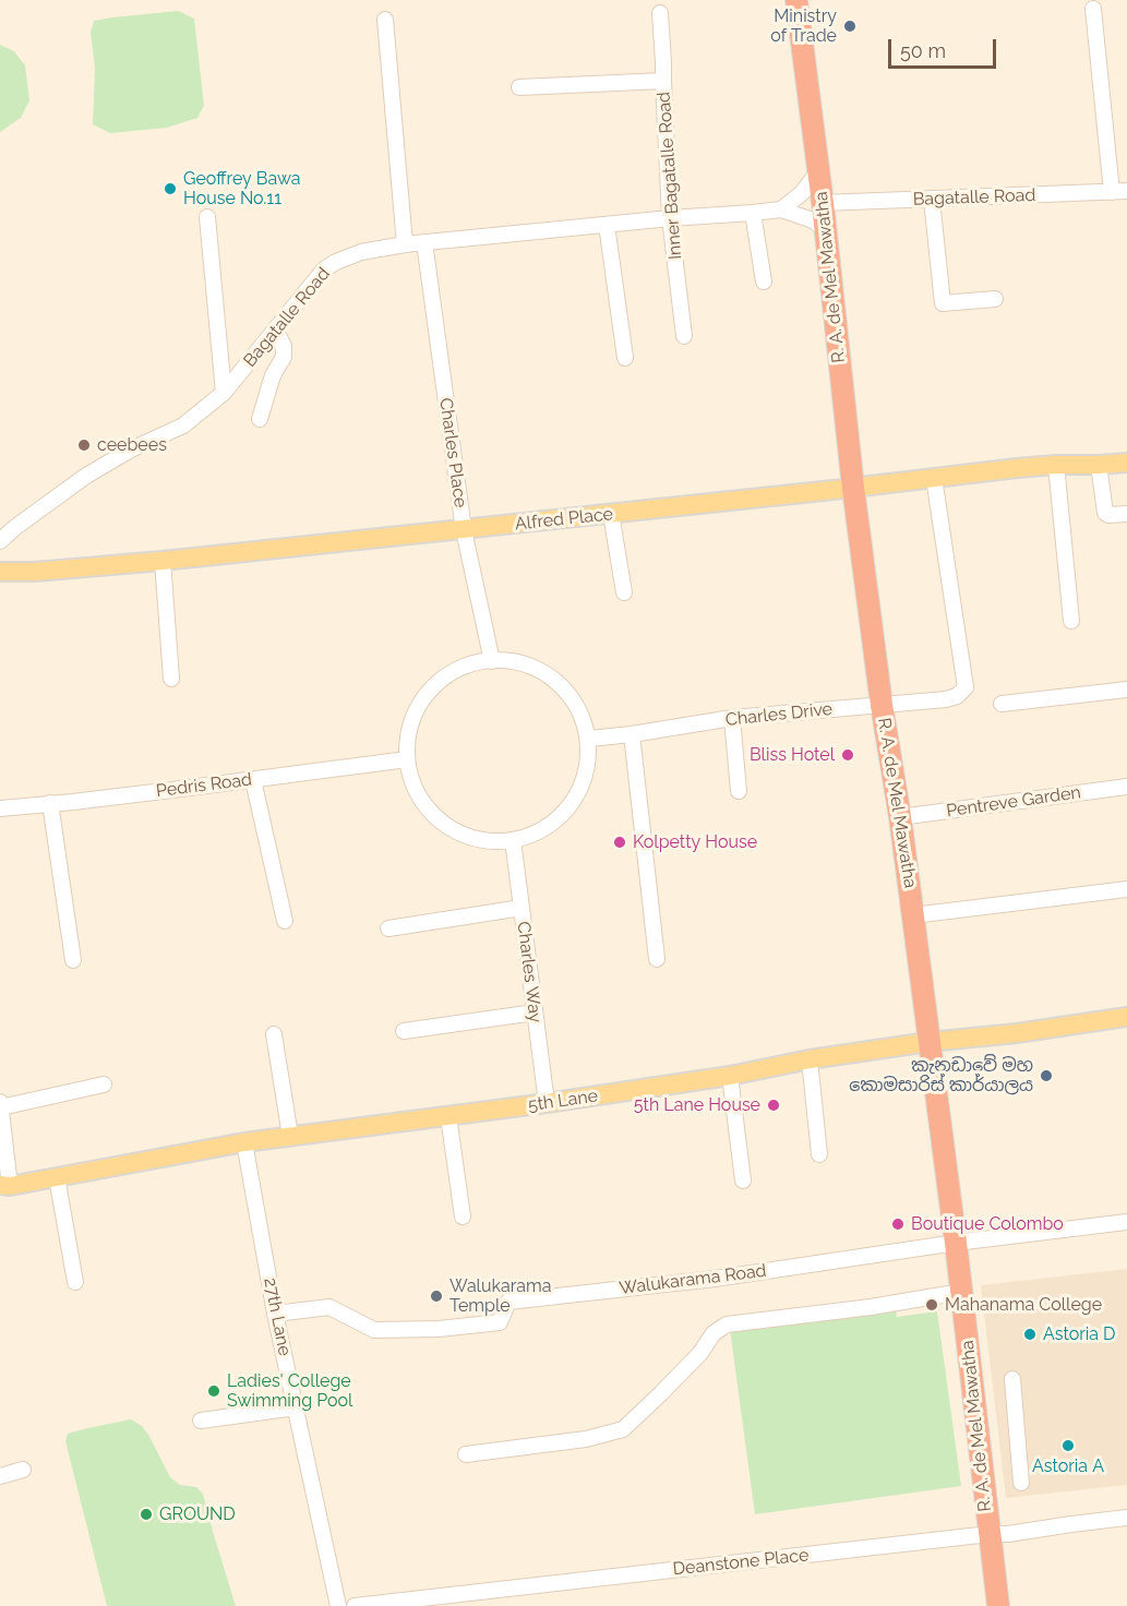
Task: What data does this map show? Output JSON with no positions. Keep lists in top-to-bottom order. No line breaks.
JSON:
{"streets":{"highway":["R. A. de Mel Mawatha"],"main road":["Alfred Place","5th Lane"],"street":["Inner Bagatalle Road","Bagatalle Road","Charles Place","Charles Drive","Pedris Road","Pentreve Garden","Charles Way","Walukarama Road","27th Lane","Deanstone Place"]},"crossings":[["Inner Bagatalle Road","Bagatalle Road"],["Bagatalle Road","R. A. de Mel Mawatha"],["Bagatalle Road","Charles Place"],["R. A. de Mel Mawatha","Alfred Place"],["R. A. de Mel Mawatha","Charles Drive"],["R. A. de Mel Mawatha","Pentreve Garden"],["R. A. de Mel Mawatha","5th Lane"],["R. A. de Mel Mawatha","Walukarama Road"],["R. A. de Mel Mawatha","Deanstone Place"],["Charles Place","Alfred Place"],["Charles Place","Charles Drive"],["Charles Place","Pedris Road"],["Charles Place","Charles Way"],["Alfred Place","Charles Drive"],["Charles Drive","Pedris Road"],["Charles Drive","Charles Way"],["Pedris Road","Charles Way"],["Charles Way","5th Lane"],["5th Lane","27th Lane"],["Walukarama Road","27th Lane"]],"places":["Ministry of Trade","Geoffrey Bawa House No.11","ceebees","Bliss Hotel","Kolpetty House","කැනඩාවේ මහ කොමසාරිස් කාර්යාලය","5th Lane House","Boutique Colombo","Walukarama Temple","Mahanama College","Astoria D","Ladies' College Swimming Pool","Astoria A","GROUND"],"scale_bar":"50 m"}
